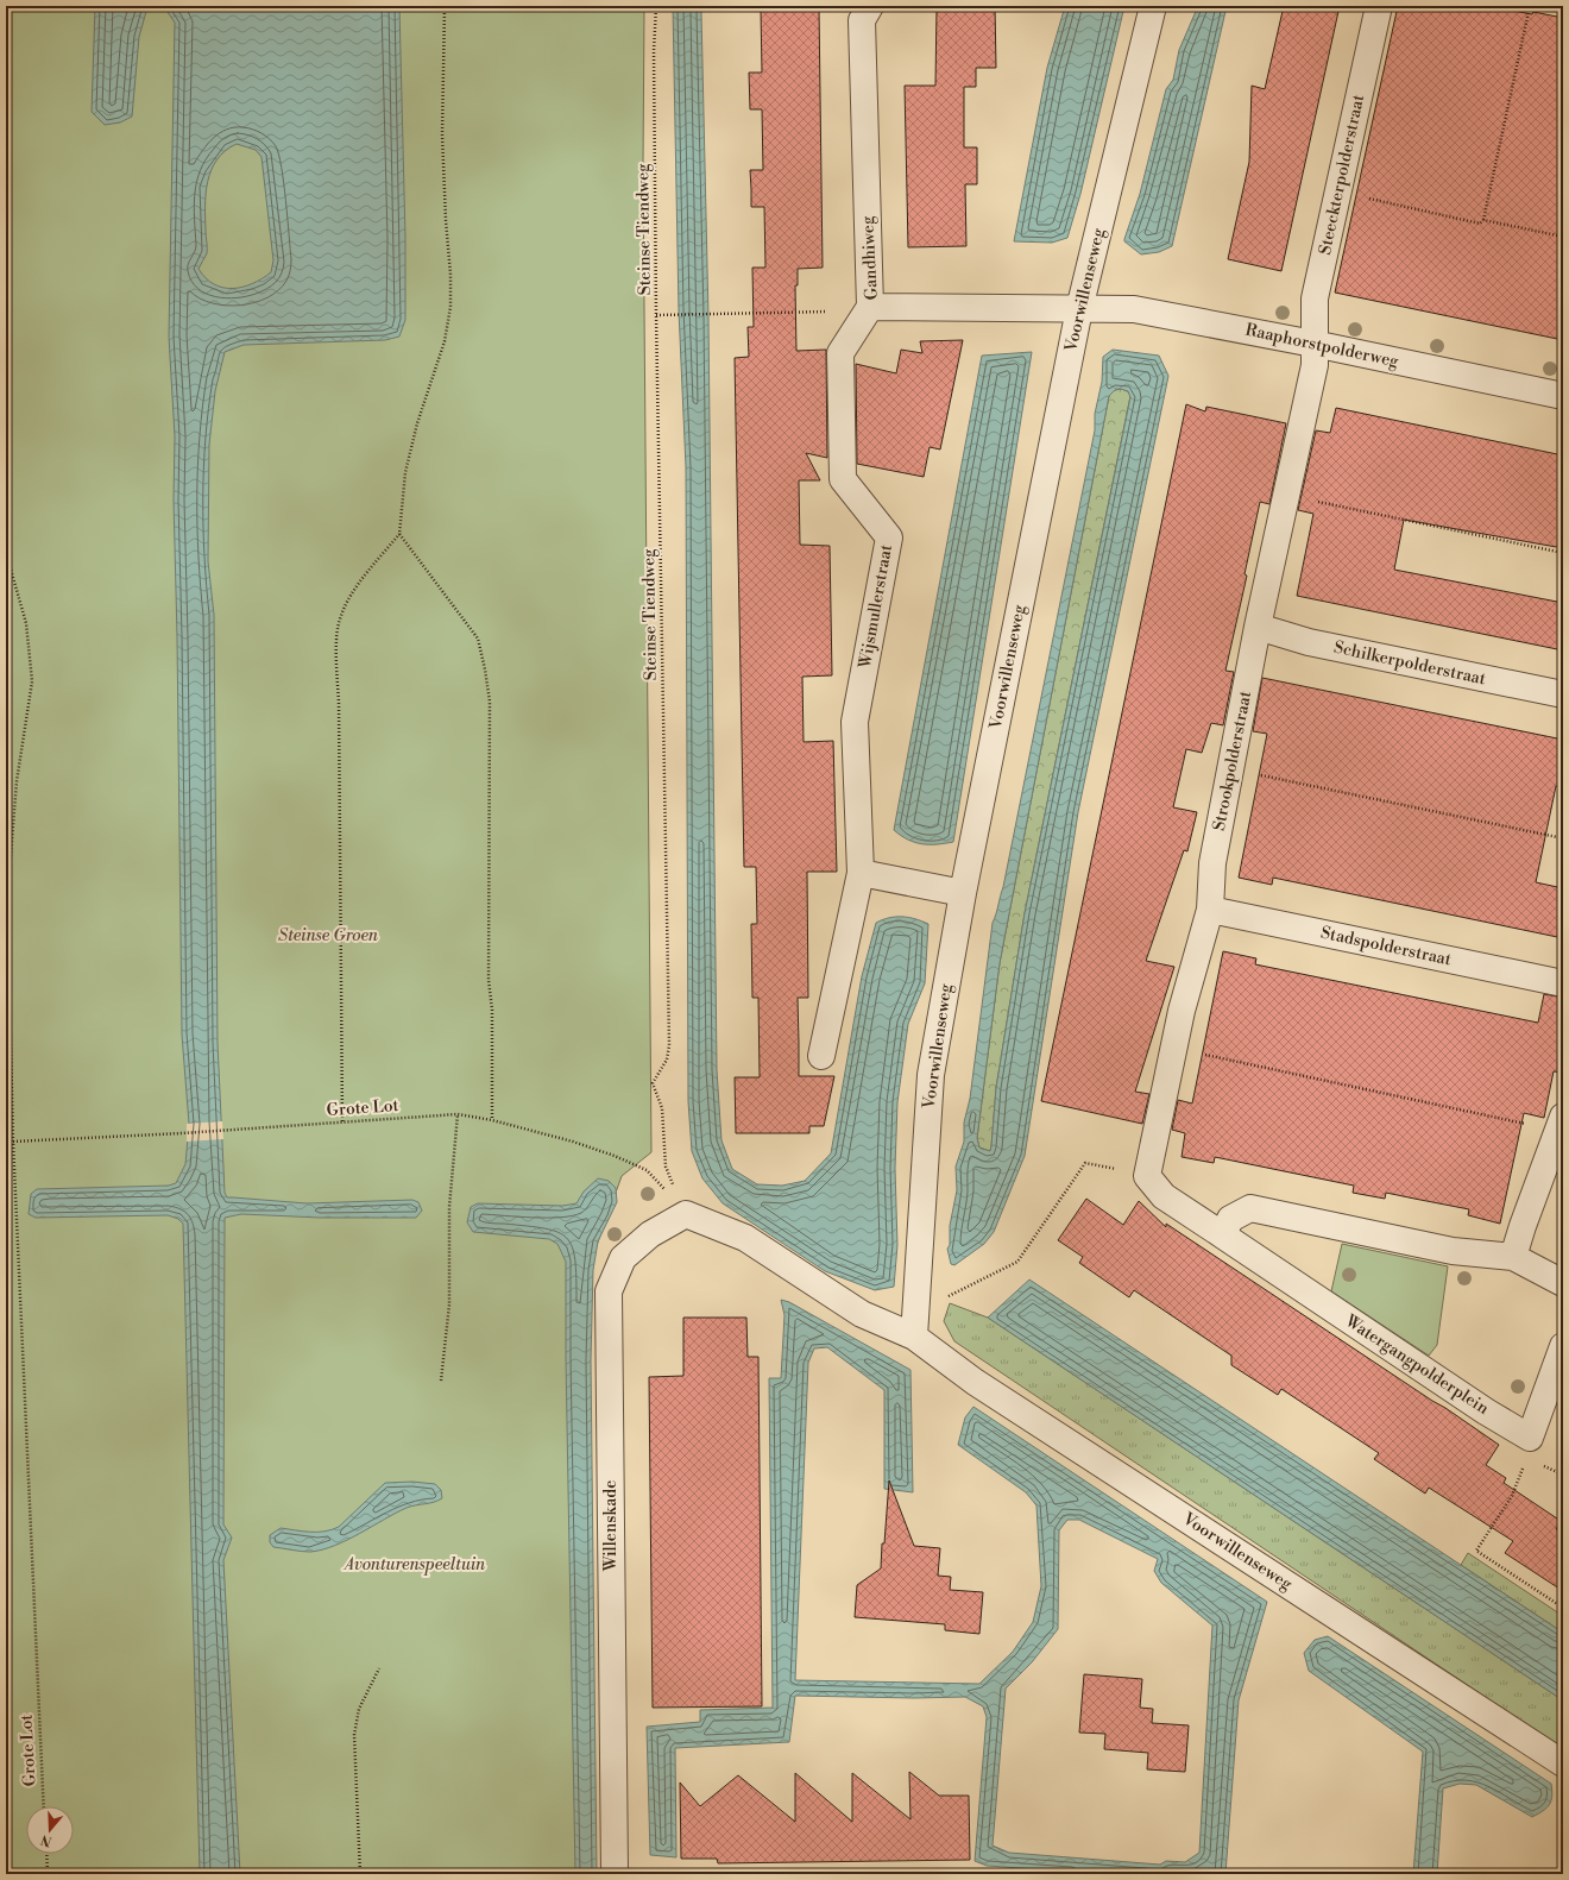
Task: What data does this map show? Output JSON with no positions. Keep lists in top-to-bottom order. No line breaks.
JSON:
{"streets":{"street":["Steeckterpolderstraat","Gandhiweg","Voorwillenseweg","Raaphorstpolderweg","Wijsmullerstraat","Schilkerpolderstraat","Strookpolderstraat","Stadspolderstraat","Watergangpolderplein","Willenskade"],"path":["Steinse Tiendweg","Grote Lot"]},"crossings":[["Steeckterpolderstraat","Raaphorstpolderweg"],["Steeckterpolderstraat","Strookpolderstraat"],["Steinse Tiendweg","Voorwillenseweg"],["Steinse Tiendweg","Grote Lot"],["Steinse Tiendweg","Willenskade"],["Gandhiweg","Voorwillenseweg"],["Gandhiweg","Raaphorstpolderweg"],["Gandhiweg","Wijsmullerstraat"],["Voorwillenseweg","Raaphorstpolderweg"],["Voorwillenseweg","Grote Lot"],["Voorwillenseweg","Willenskade"],["Raaphorstpolderweg","Strookpolderstraat"],["Schilkerpolderstraat","Strookpolderstraat"],["Strookpolderstraat","Stadspolderstraat"],["Strookpolderstraat","Watergangpolderplein"],["Grote Lot","Willenskade"]],"parks":["Steinse Groen","Avonturenspeeltuin"],"north":"bottom"}
